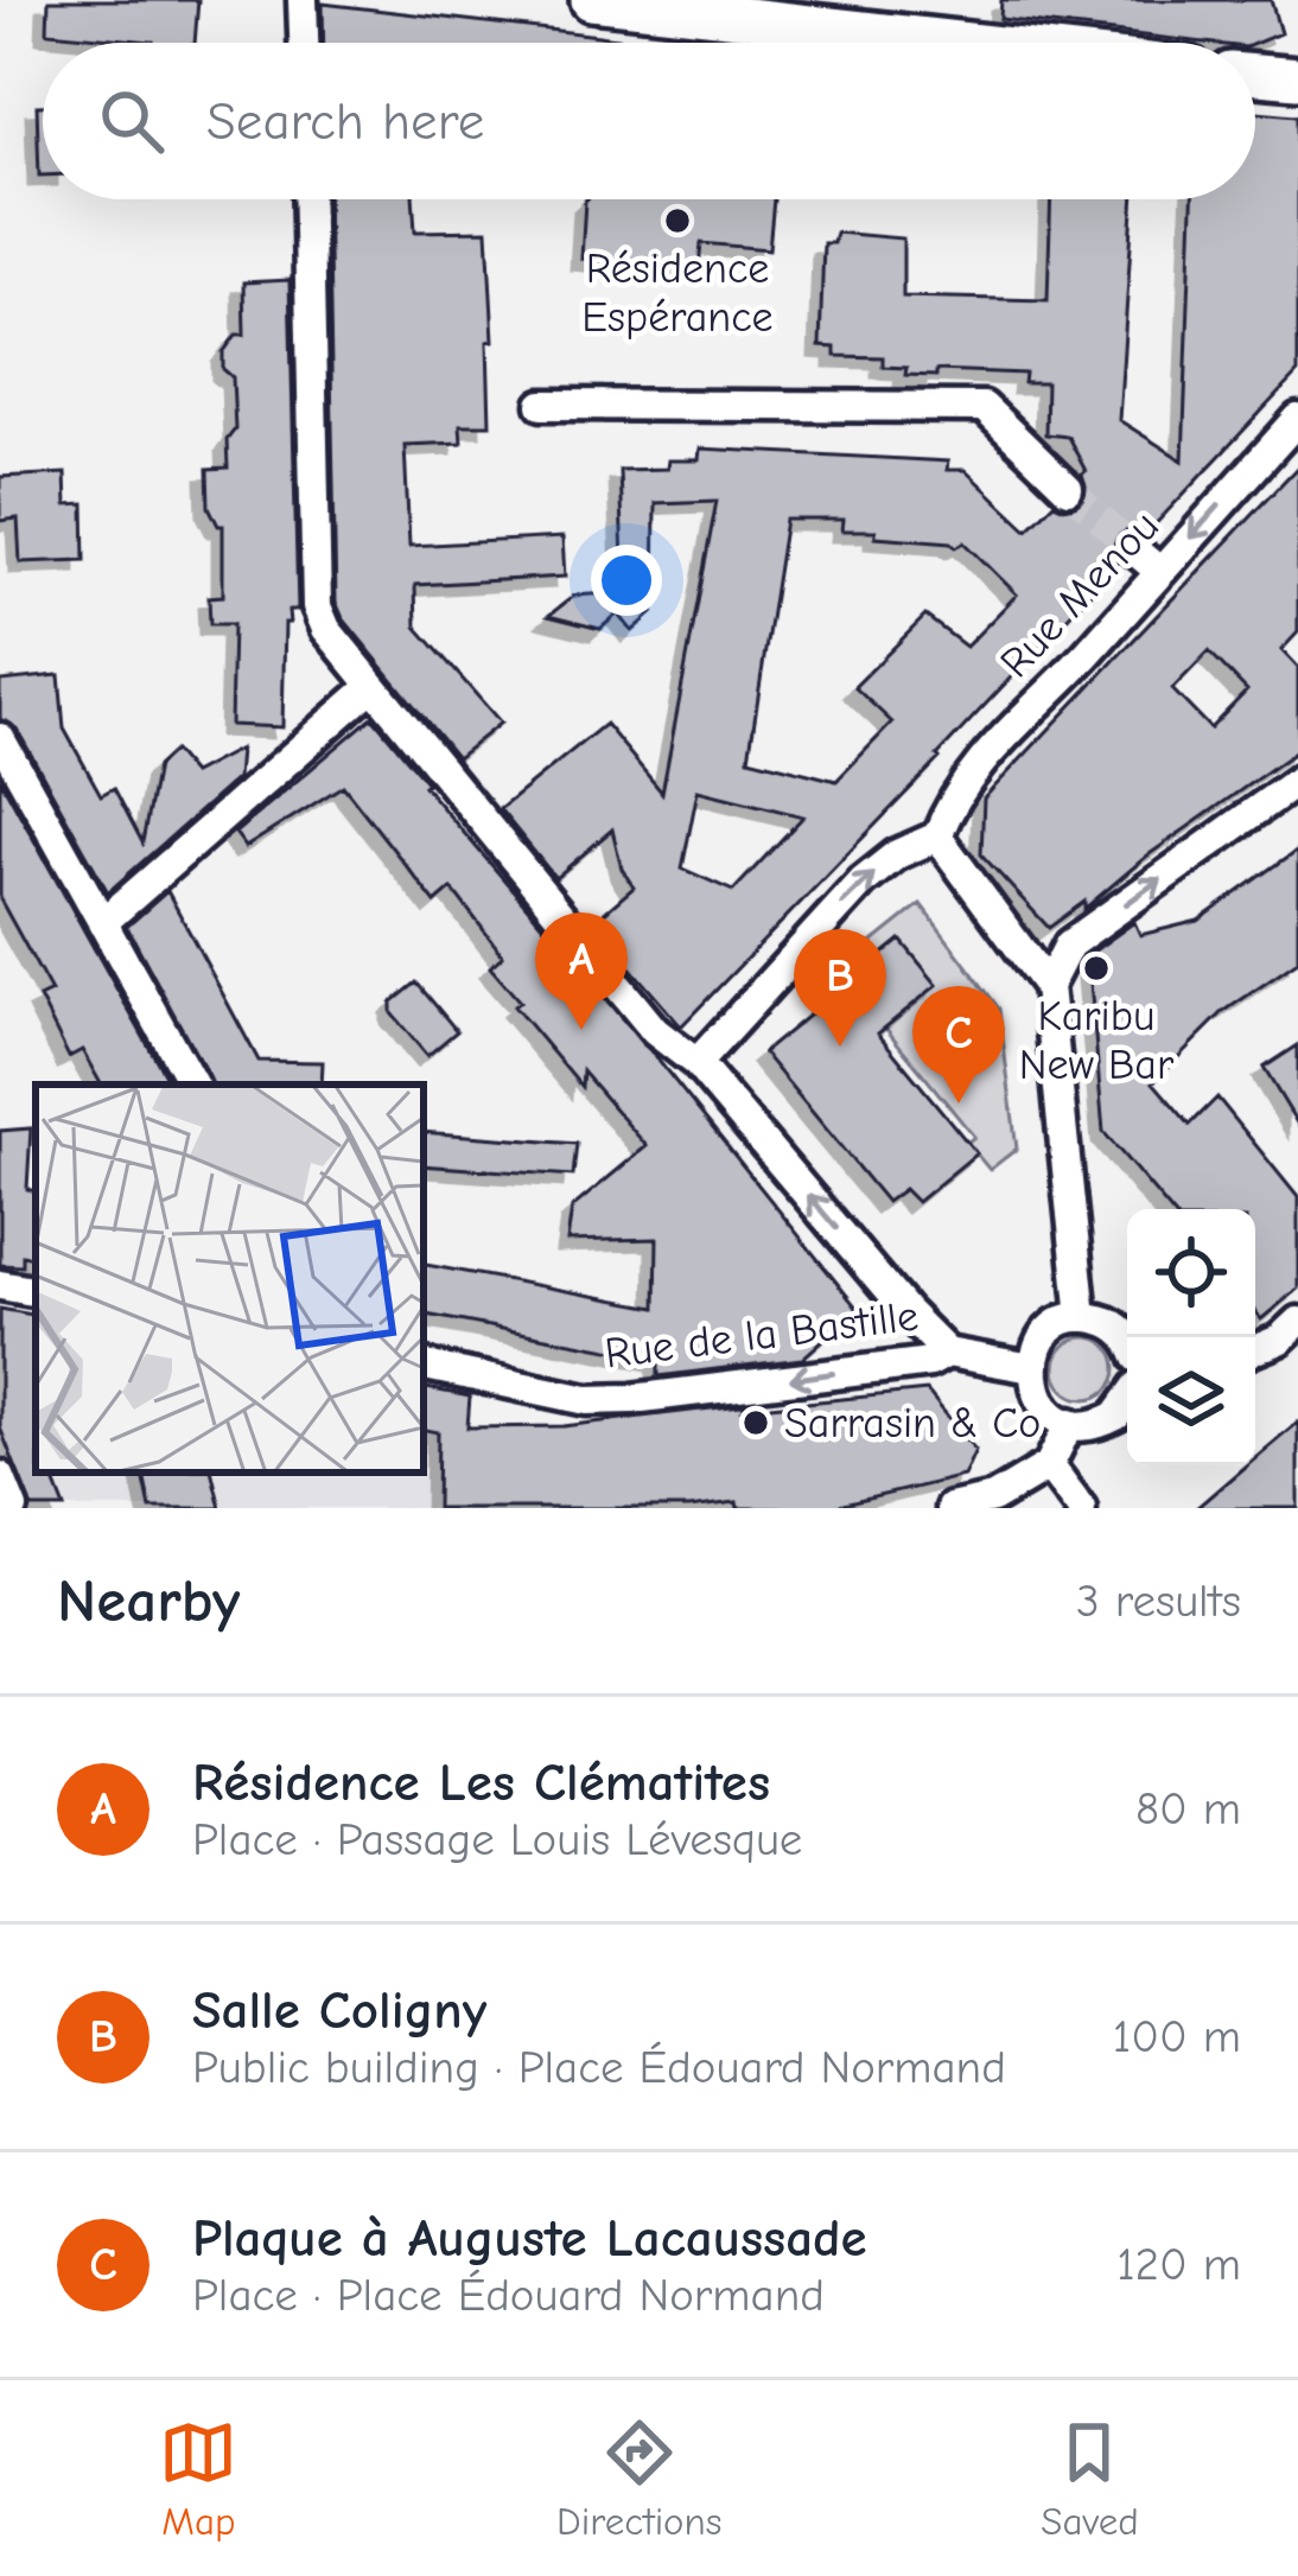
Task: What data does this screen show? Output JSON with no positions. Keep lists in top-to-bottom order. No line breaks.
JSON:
{"streets":{"street":["Rue Menou","Rue de la Bastille"]},"one_way":["Rue Menou","Rue de la Bastille"],"places":["Résidence Espérance","Karibu New Bar","Sarrasin & Co"],"page":{"search":"Search here","pins":["A","B","C"],"heading":["Nearby","3 results"],"list":[{"mark":"A","name":"Résidence Les Clématites","note":"Place · Passage Louis Lévesque","value":"80 m"},{"mark":"B","name":"Salle Coligny","note":"Public building · Place Édouard Normand","value":"100 m"},{"mark":"C","name":"Plaque à Auguste Lacaussade","note":"Place · Place Édouard Normand","value":"120 m"}],"nav":["Map","Directions","Saved"]}}
